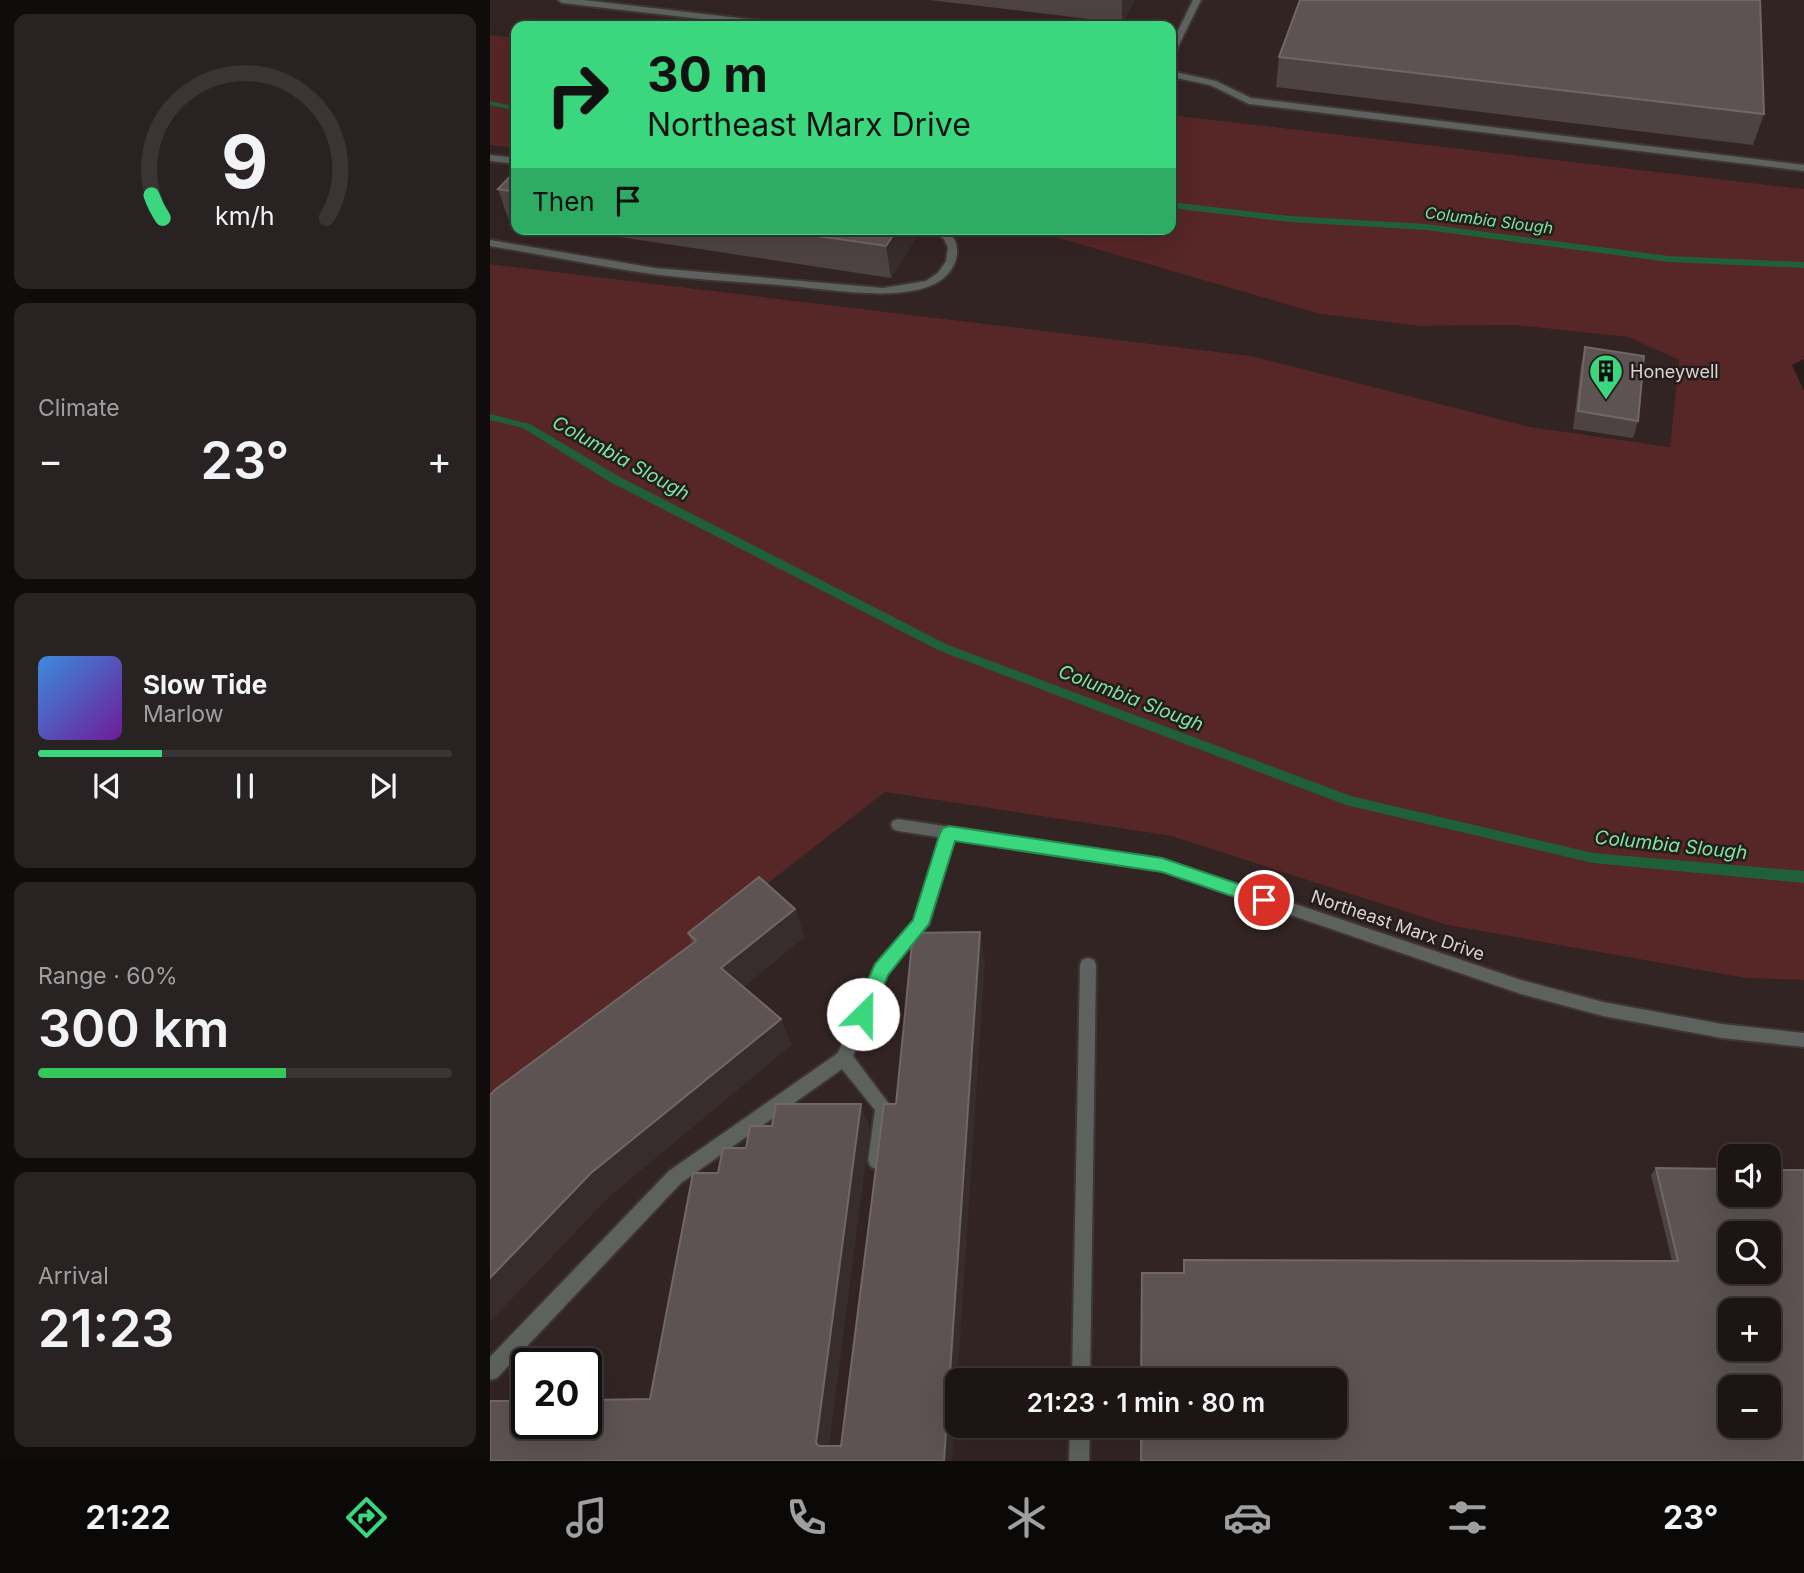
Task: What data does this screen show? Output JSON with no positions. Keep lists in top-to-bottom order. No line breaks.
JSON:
{"streets":{"street":["Northeast Marx Drive"]},"water":["Columbia Slough"],"places":{"building":["Honeywell"]},"page":{"turn":["30 m","Northeast Marx Drive"],"then":"Then","tile":["Climate",["Range · 60%","300 km"],["Arrival","21:23"]],"heat":["−","23°","+"],"song":["Slow Tide","Marlow"],"map_buttons":["+","−"],"limit":"20","trip":"21:23 · 1 min · 80 m","tabs":["21:22","23°"],"gauge":["9","km/h"]}}
